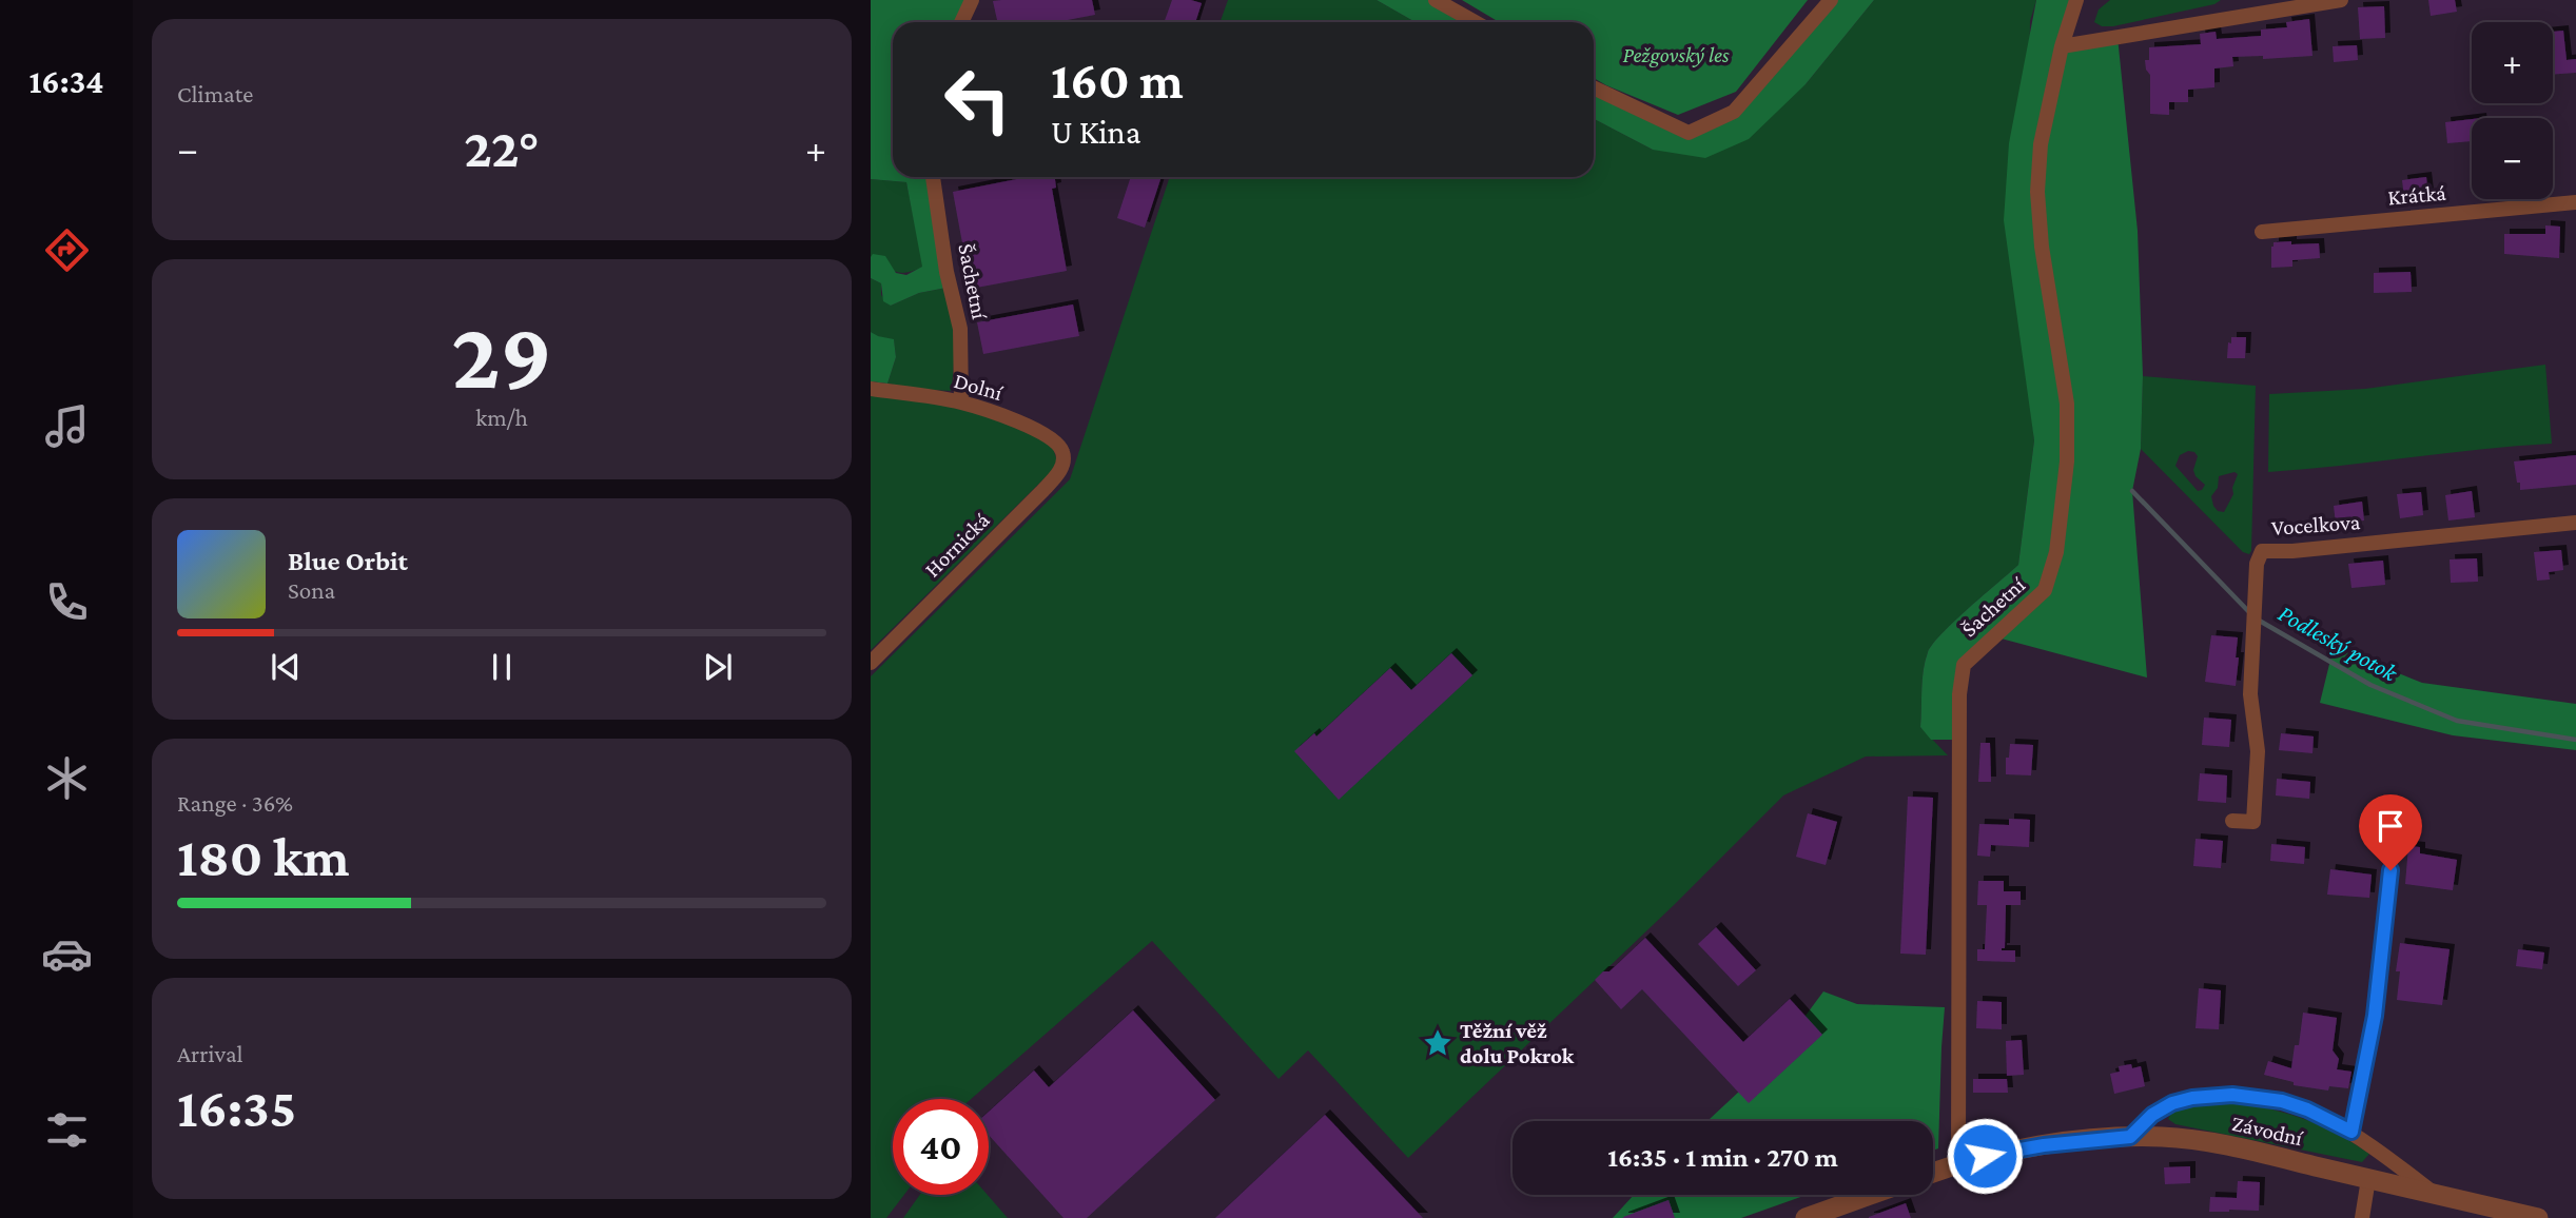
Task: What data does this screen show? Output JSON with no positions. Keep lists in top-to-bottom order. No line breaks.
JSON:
{"streets":{"street":["Krátká","Šachetní","Dolní","Vocelkova","Hornická","Závodní"]},"crossings":[["Šachetní","Dolní"],["Šachetní","Závodní"],["Dolní","Hornická"]],"water":["Podleský potok"],"parks":["Pežgovský les"],"places":{"place":["Těžní věž dolu Pokrok"]},"page":{"tabs":"16:34","tile":["Climate",["29","km/h"],["Range · 36%","180 km"],["Arrival","16:35"]],"map_buttons":["+","−"],"turn":["160 m","U Kina"],"heat":["−","22°","+"],"song":["Blue Orbit","Sona"],"limit":"40","trip":"16:35 · 1 min · 270 m"}}
